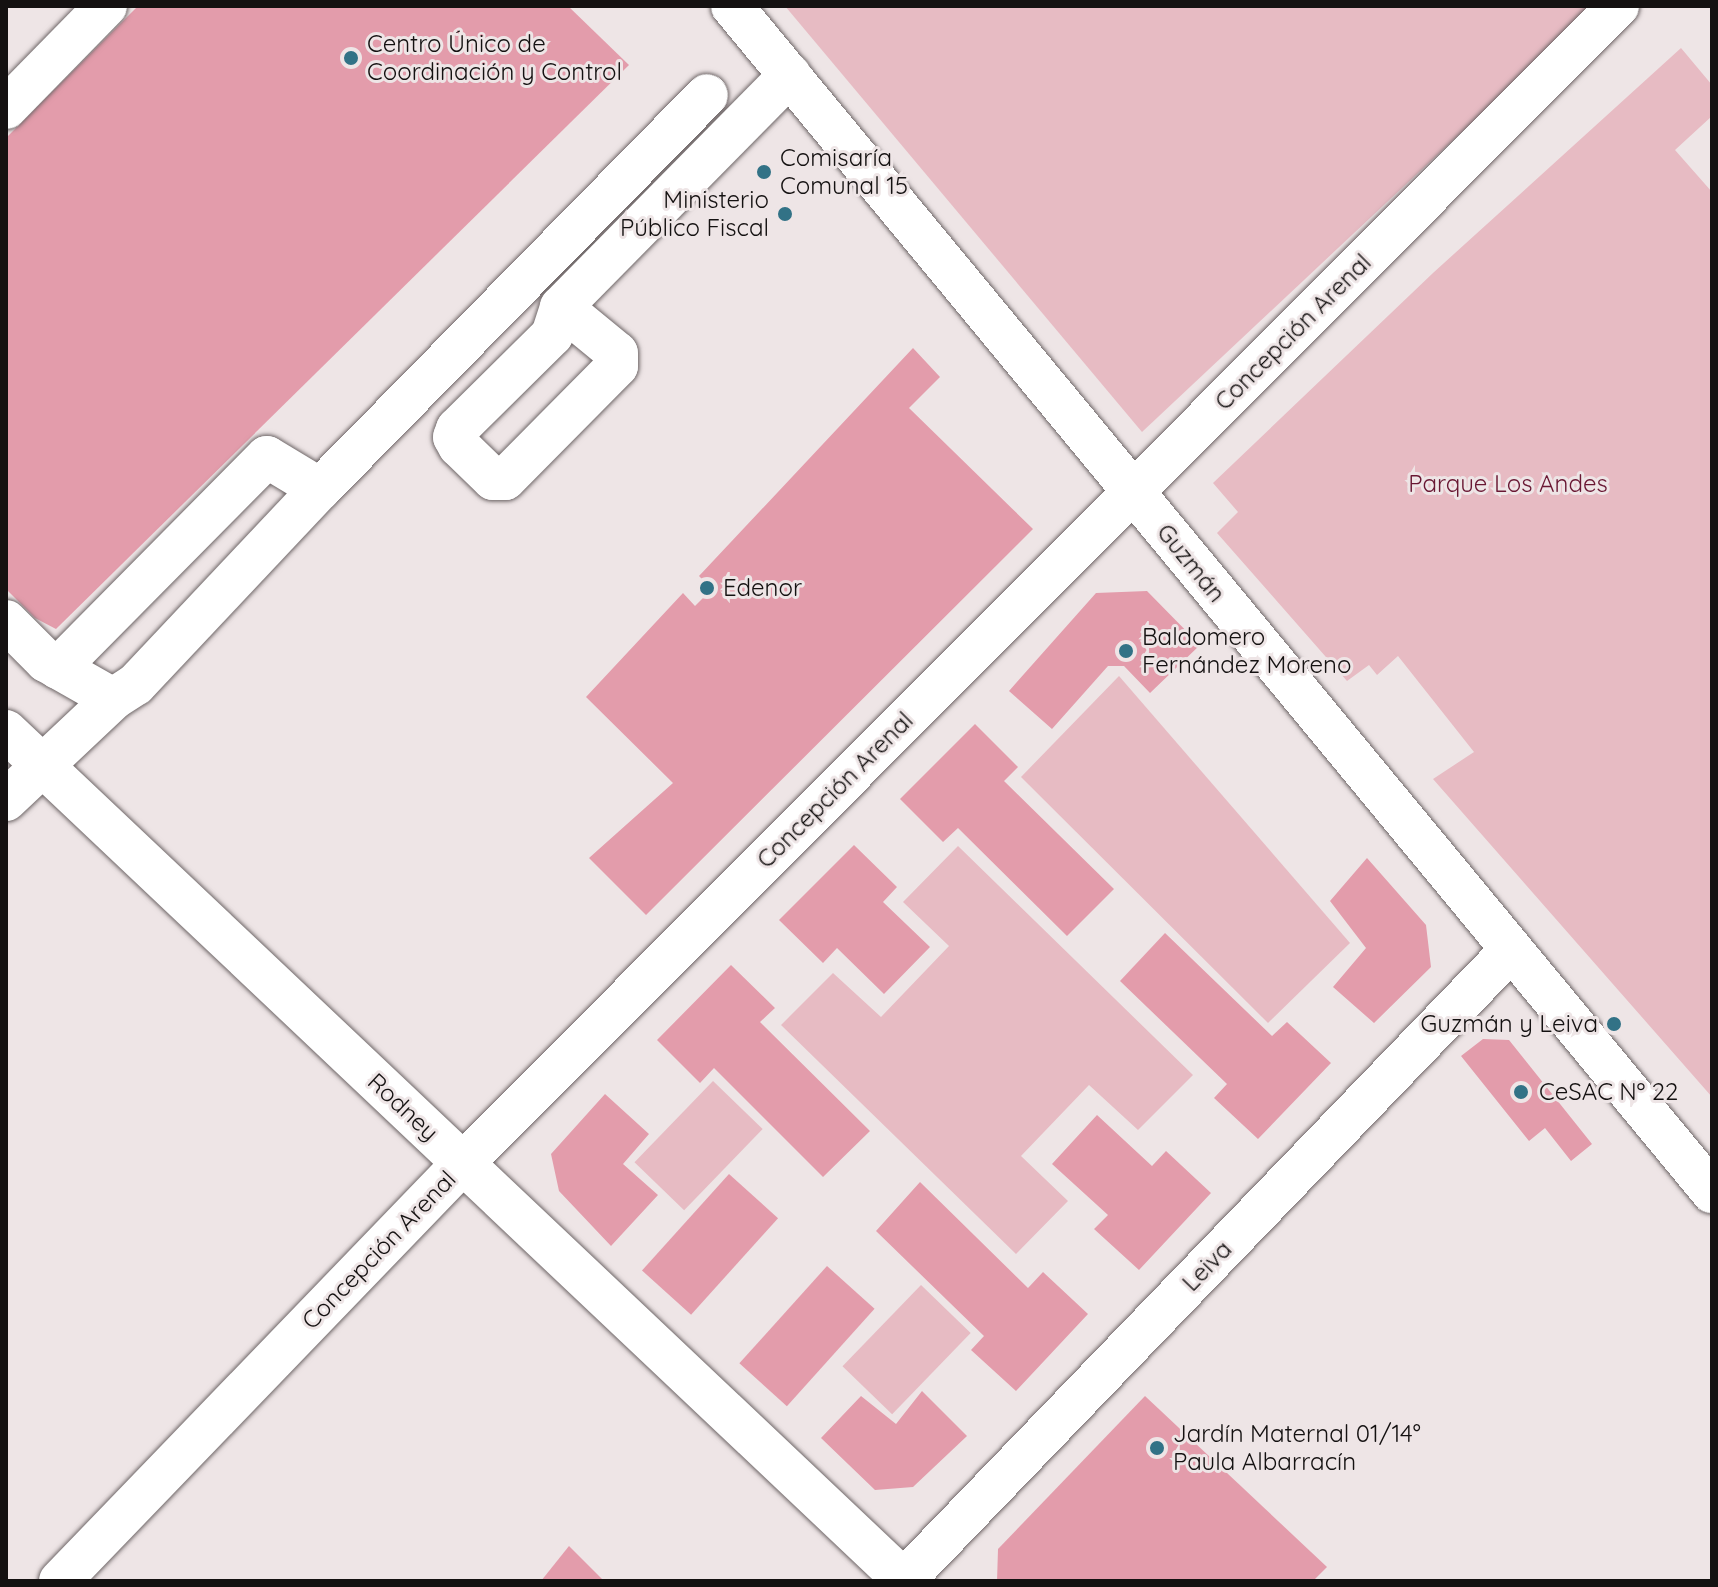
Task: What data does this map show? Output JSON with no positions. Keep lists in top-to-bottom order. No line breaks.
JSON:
{"streets":{"street":["Concepción Arenal","Guzmán","Rodney","Leiva"]},"crossings":[["Concepción Arenal","Guzmán"],["Concepción Arenal","Rodney"],["Guzmán","Leiva"],["Rodney","Leiva"]],"parks":["Parque Los Andes"],"places":["Centro Único de Coordinación y Control","Comisaría Comunal 15","Ministerio Público Fiscal","Edenor","Baldomero Fernández Moreno","Guzmán y Leiva","CeSAC Nº 22","Jardín Maternal 01/14° Paula Albarracín"]}
